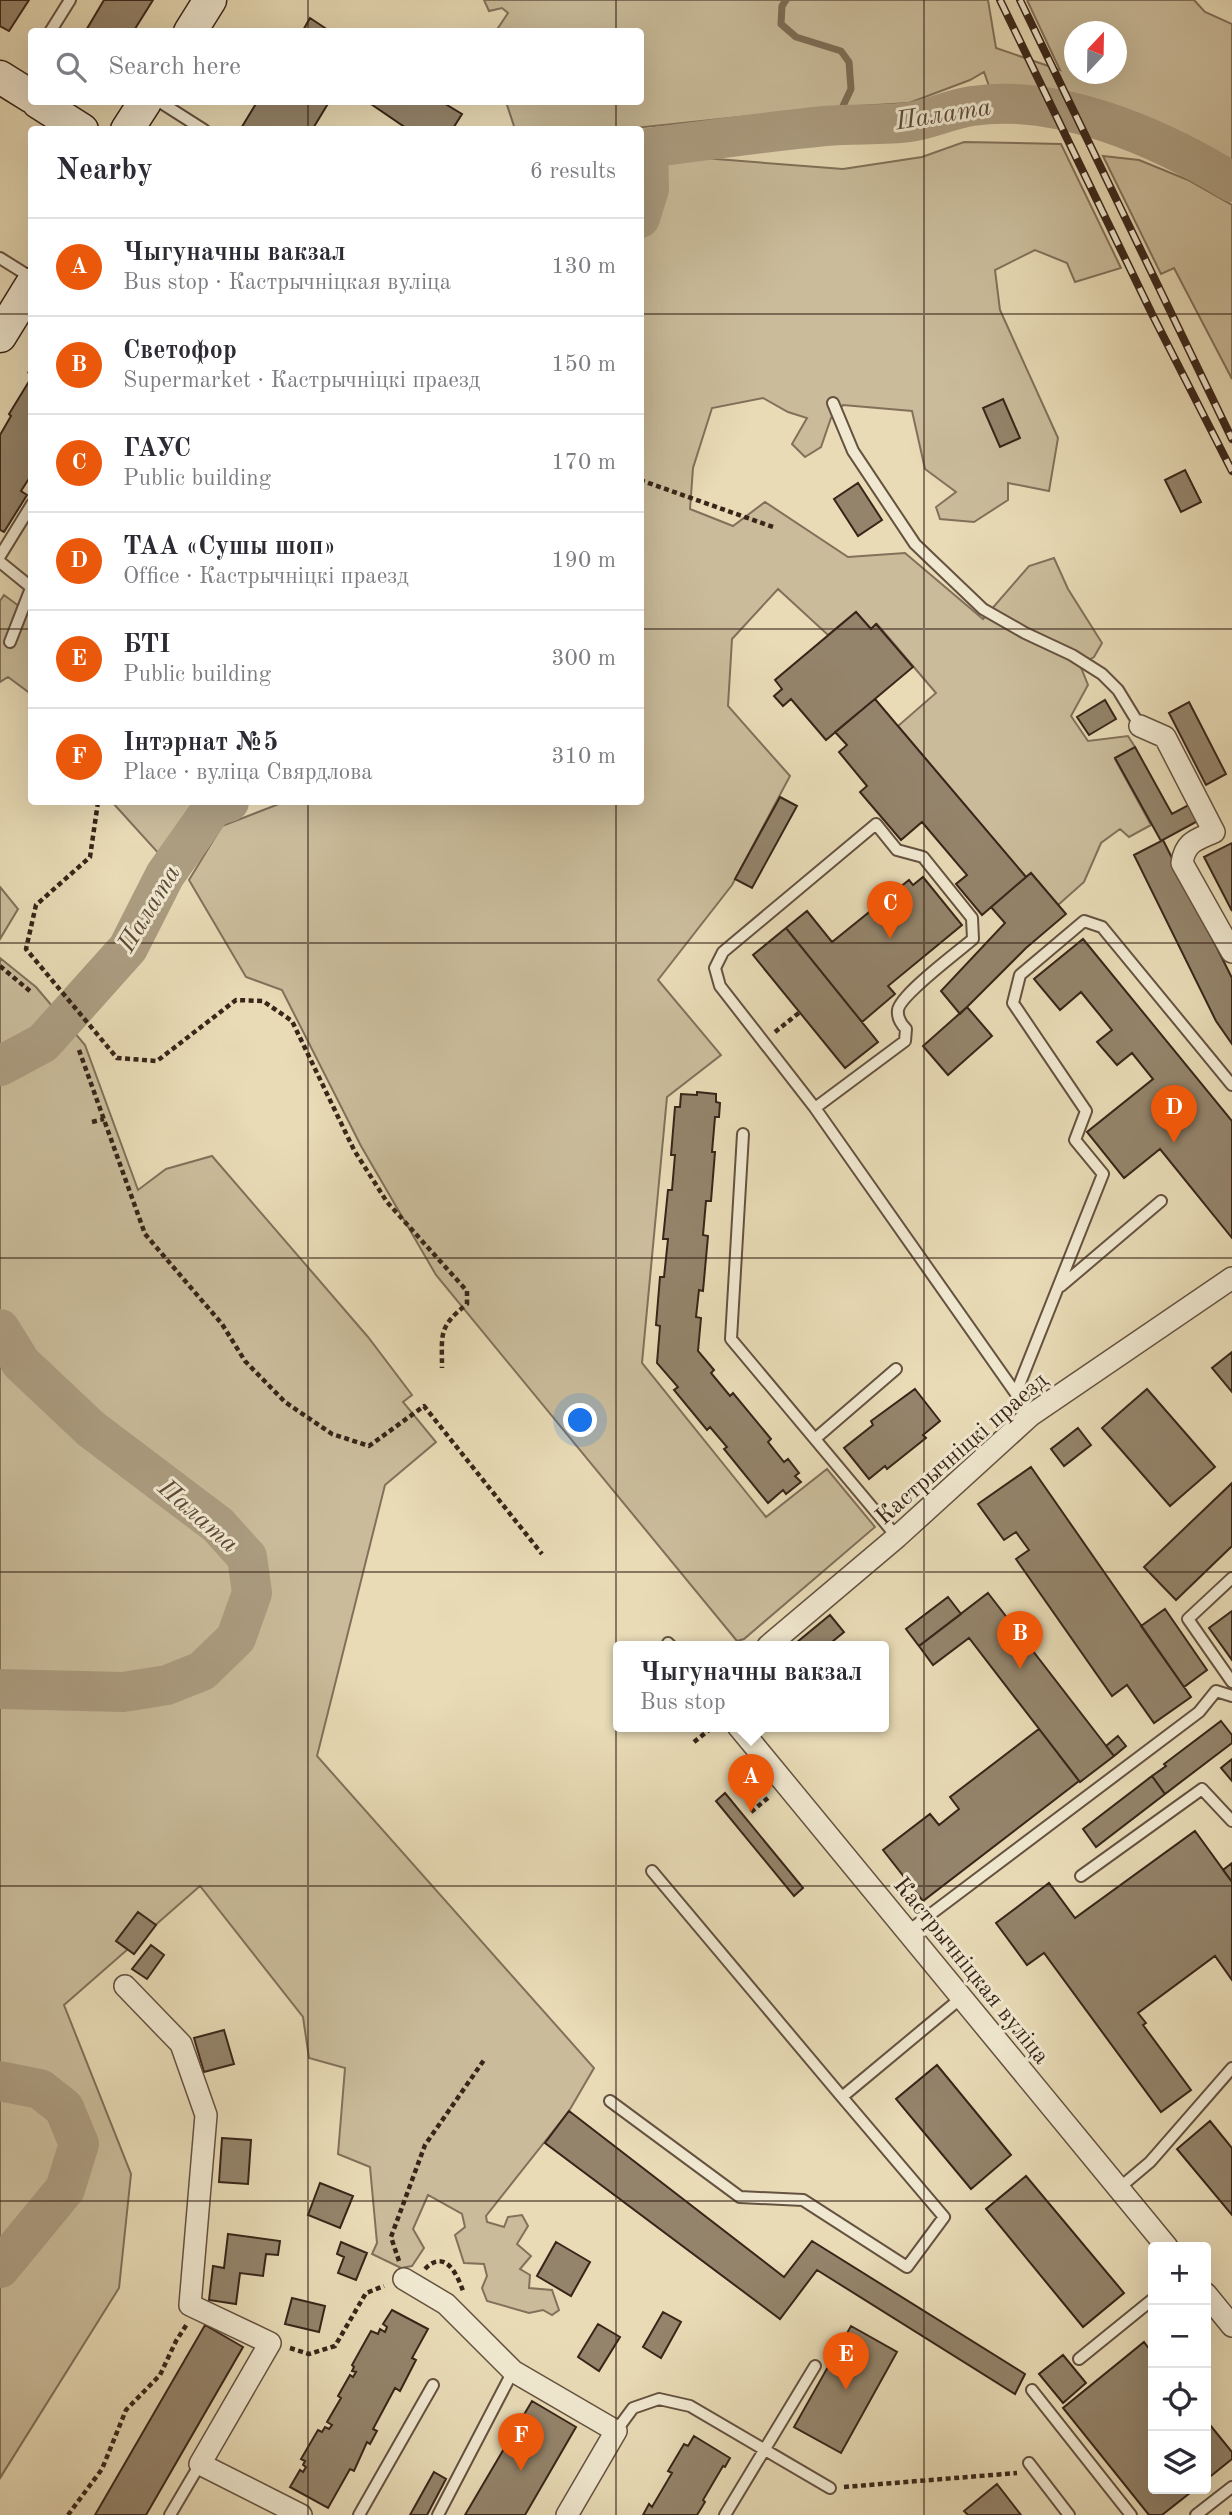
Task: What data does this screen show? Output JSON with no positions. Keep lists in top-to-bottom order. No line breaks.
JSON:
{"streets":{"street":["Кастрычніцкі праезд","Кастрычніцкая вуліца"]},"water":["Палата"],"north":"top","page":{"search":"Search here","heading":["Nearby","6 results"],"list":[{"mark":"A","name":"Чыгуначны вакзал","note":"Bus stop · Кастрычніцкая вуліца","value":"130 m"},{"mark":"B","name":"Светофор","note":"Supermarket · Кастрычніцкі праезд","value":"150 m"},{"mark":"C","name":"ГАУС","note":"Public building","value":"170 m"},{"mark":"D","name":"ТАА «Сушы шоп»","note":"Office · Кастрычніцкі праезд","value":"190 m"},{"mark":"E","name":"БТІ","note":"Public building","value":"300 m"},{"mark":"F","name":"Інтэрнат №5","note":"Place · вуліца Свярдлова","value":"310 m"}],"pins":["C","D","B","A","E","F"],"popup":["Чыгуначны вакзал","Bus stop"],"map_buttons":["+","−"]}}
